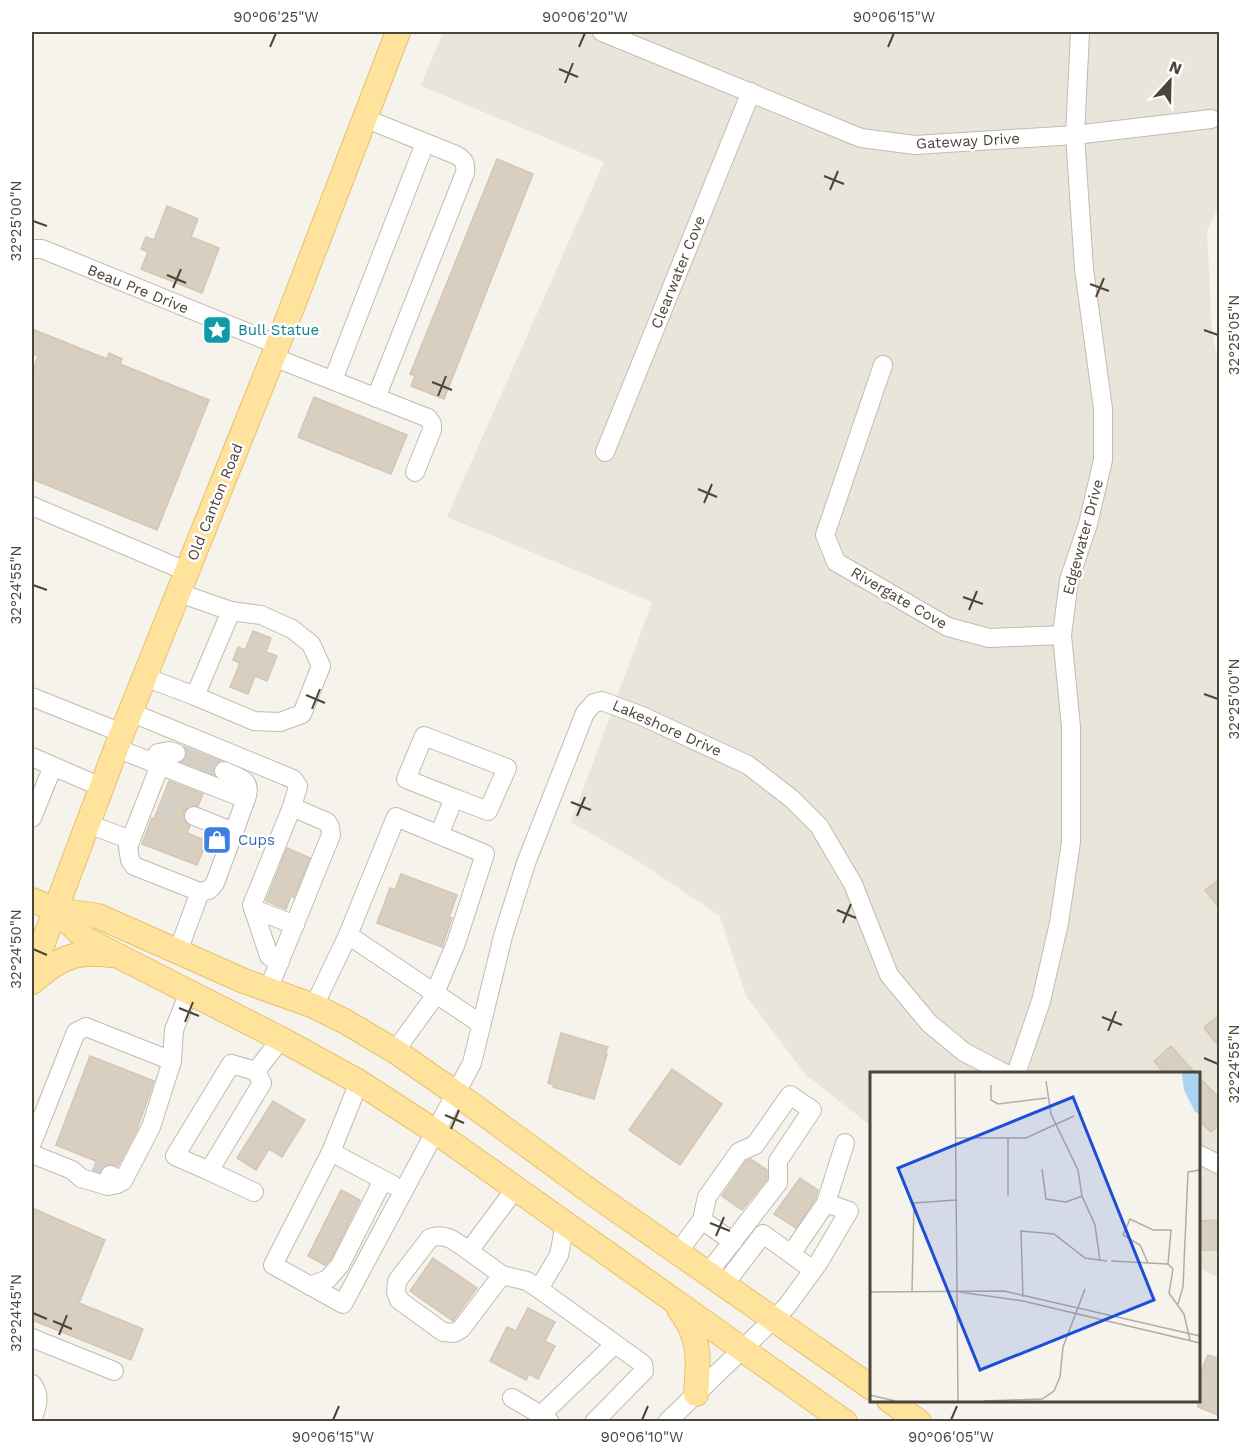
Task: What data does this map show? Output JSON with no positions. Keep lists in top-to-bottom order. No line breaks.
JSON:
{"streets":{"main road":["Old Canton Road"],"street":["Gateway Drive","Clearwater Cove","Beau Pre Drive","Edgewater Drive","Rivergate Cove","Lakeshore Drive"]},"crossings":[["Gateway Drive","Clearwater Cove"],["Gateway Drive","Edgewater Drive"],["Beau Pre Drive","Old Canton Road"],["Edgewater Drive","Rivergate Cove"]],"places":{"place":["Bull Statue"],"shop":["Cups"]},"north":"top","coordinates":["90°06'25\"W","90°06'20\"W","90°06'15\"W","32°25'00\"N","32°25'05\"N","32°24'55\"N","32°24'50\"N","32°24'45\"N","90°06'10\"W","90°06'05\"W"]}
